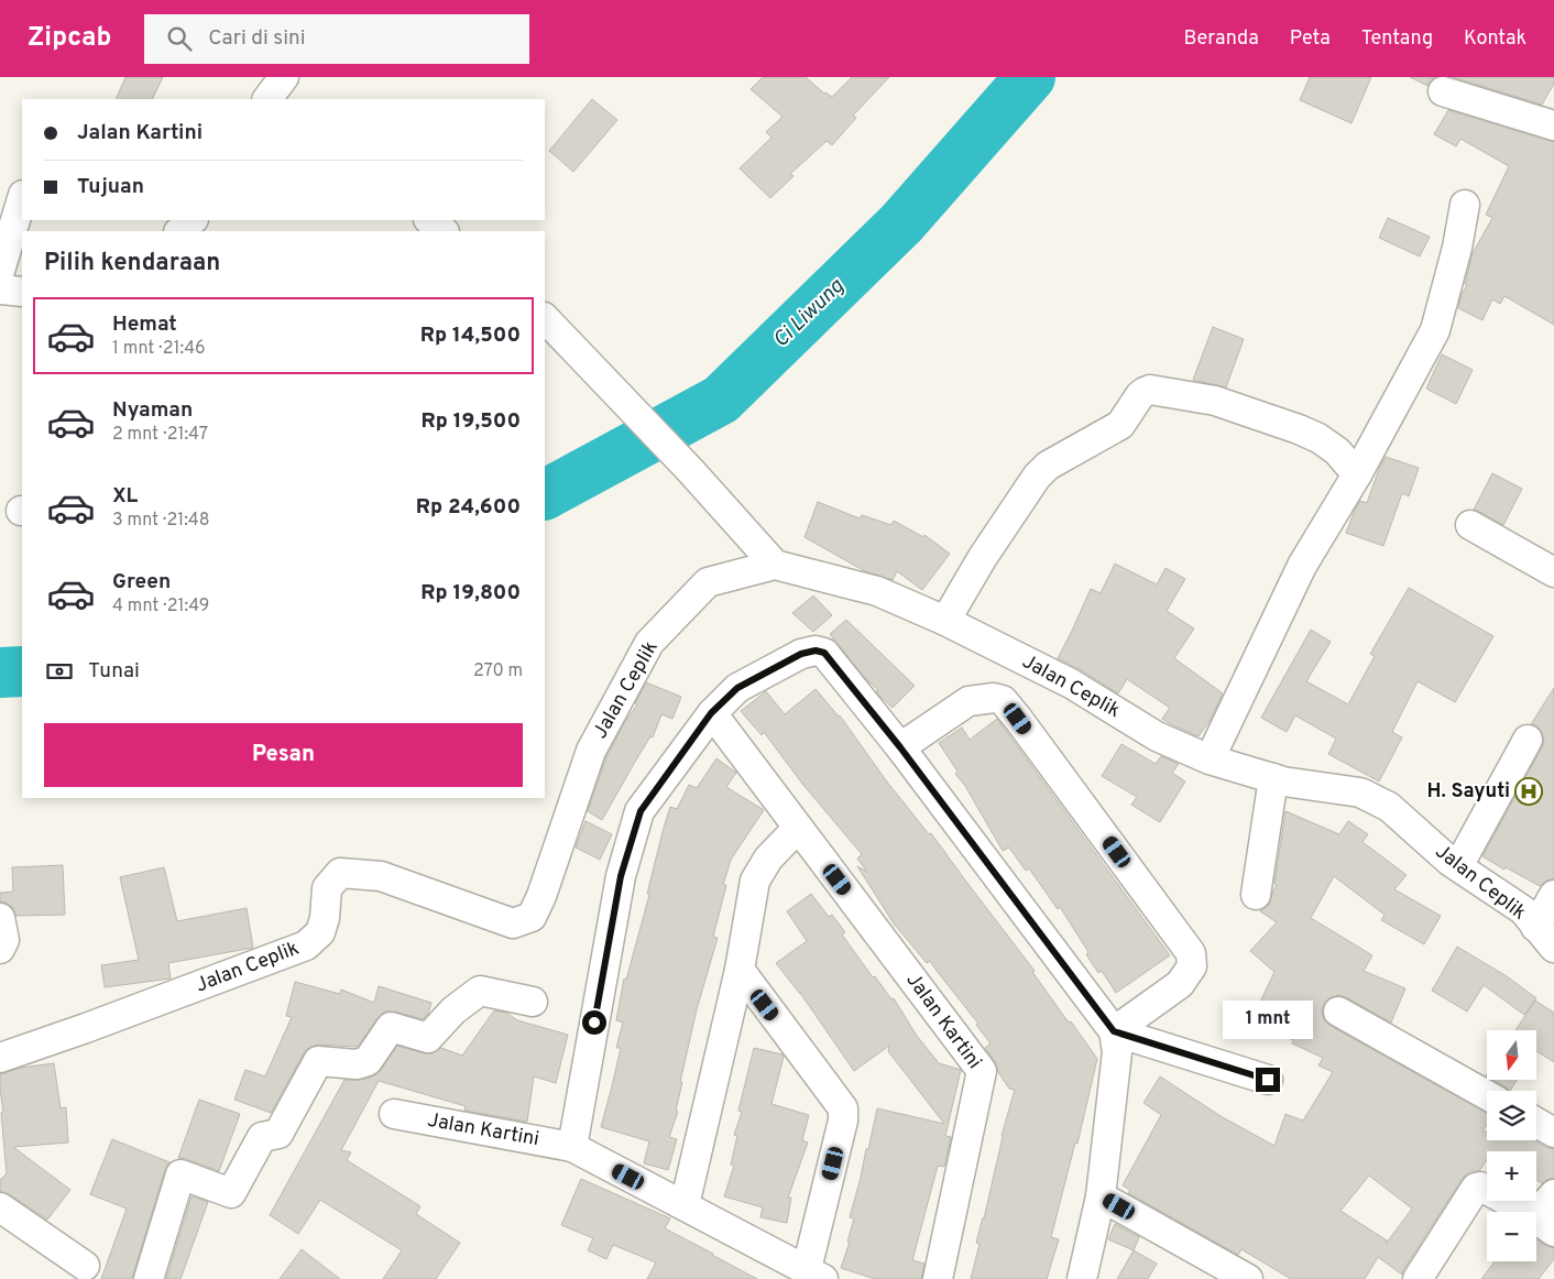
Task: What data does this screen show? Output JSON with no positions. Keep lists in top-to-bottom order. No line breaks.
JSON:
{"streets":{"street":["Jalan Ceplik","Jalan Kartini"]},"water":["Ci Liwung"],"places":{"hospital":["H. Sayuti"]},"north":"bottom","page":{"header":"Zipcab","search":"Cari di sini","nav":["Beranda","Peta","Tentang","Kontak"],"banner":["Jalan Kartini","Tujuan"],"heading":"Pilih kendaraan","list":[{"name":"Hemat","note":"1 mnt · 21:46","value":"Rp 14,500"},{"name":"Nyaman","note":"2 mnt · 21:47","value":"Rp 19,500"},{"name":"XL","note":"3 mnt · 21:48","value":"Rp 24,600"},{"name":"Green","note":"4 mnt · 21:49","value":"Rp 19,800"}],"pay":["Tunai","270 m"],"buttons":"Pesan","bubble":"1 mnt","map_buttons":["+","−"]}}
